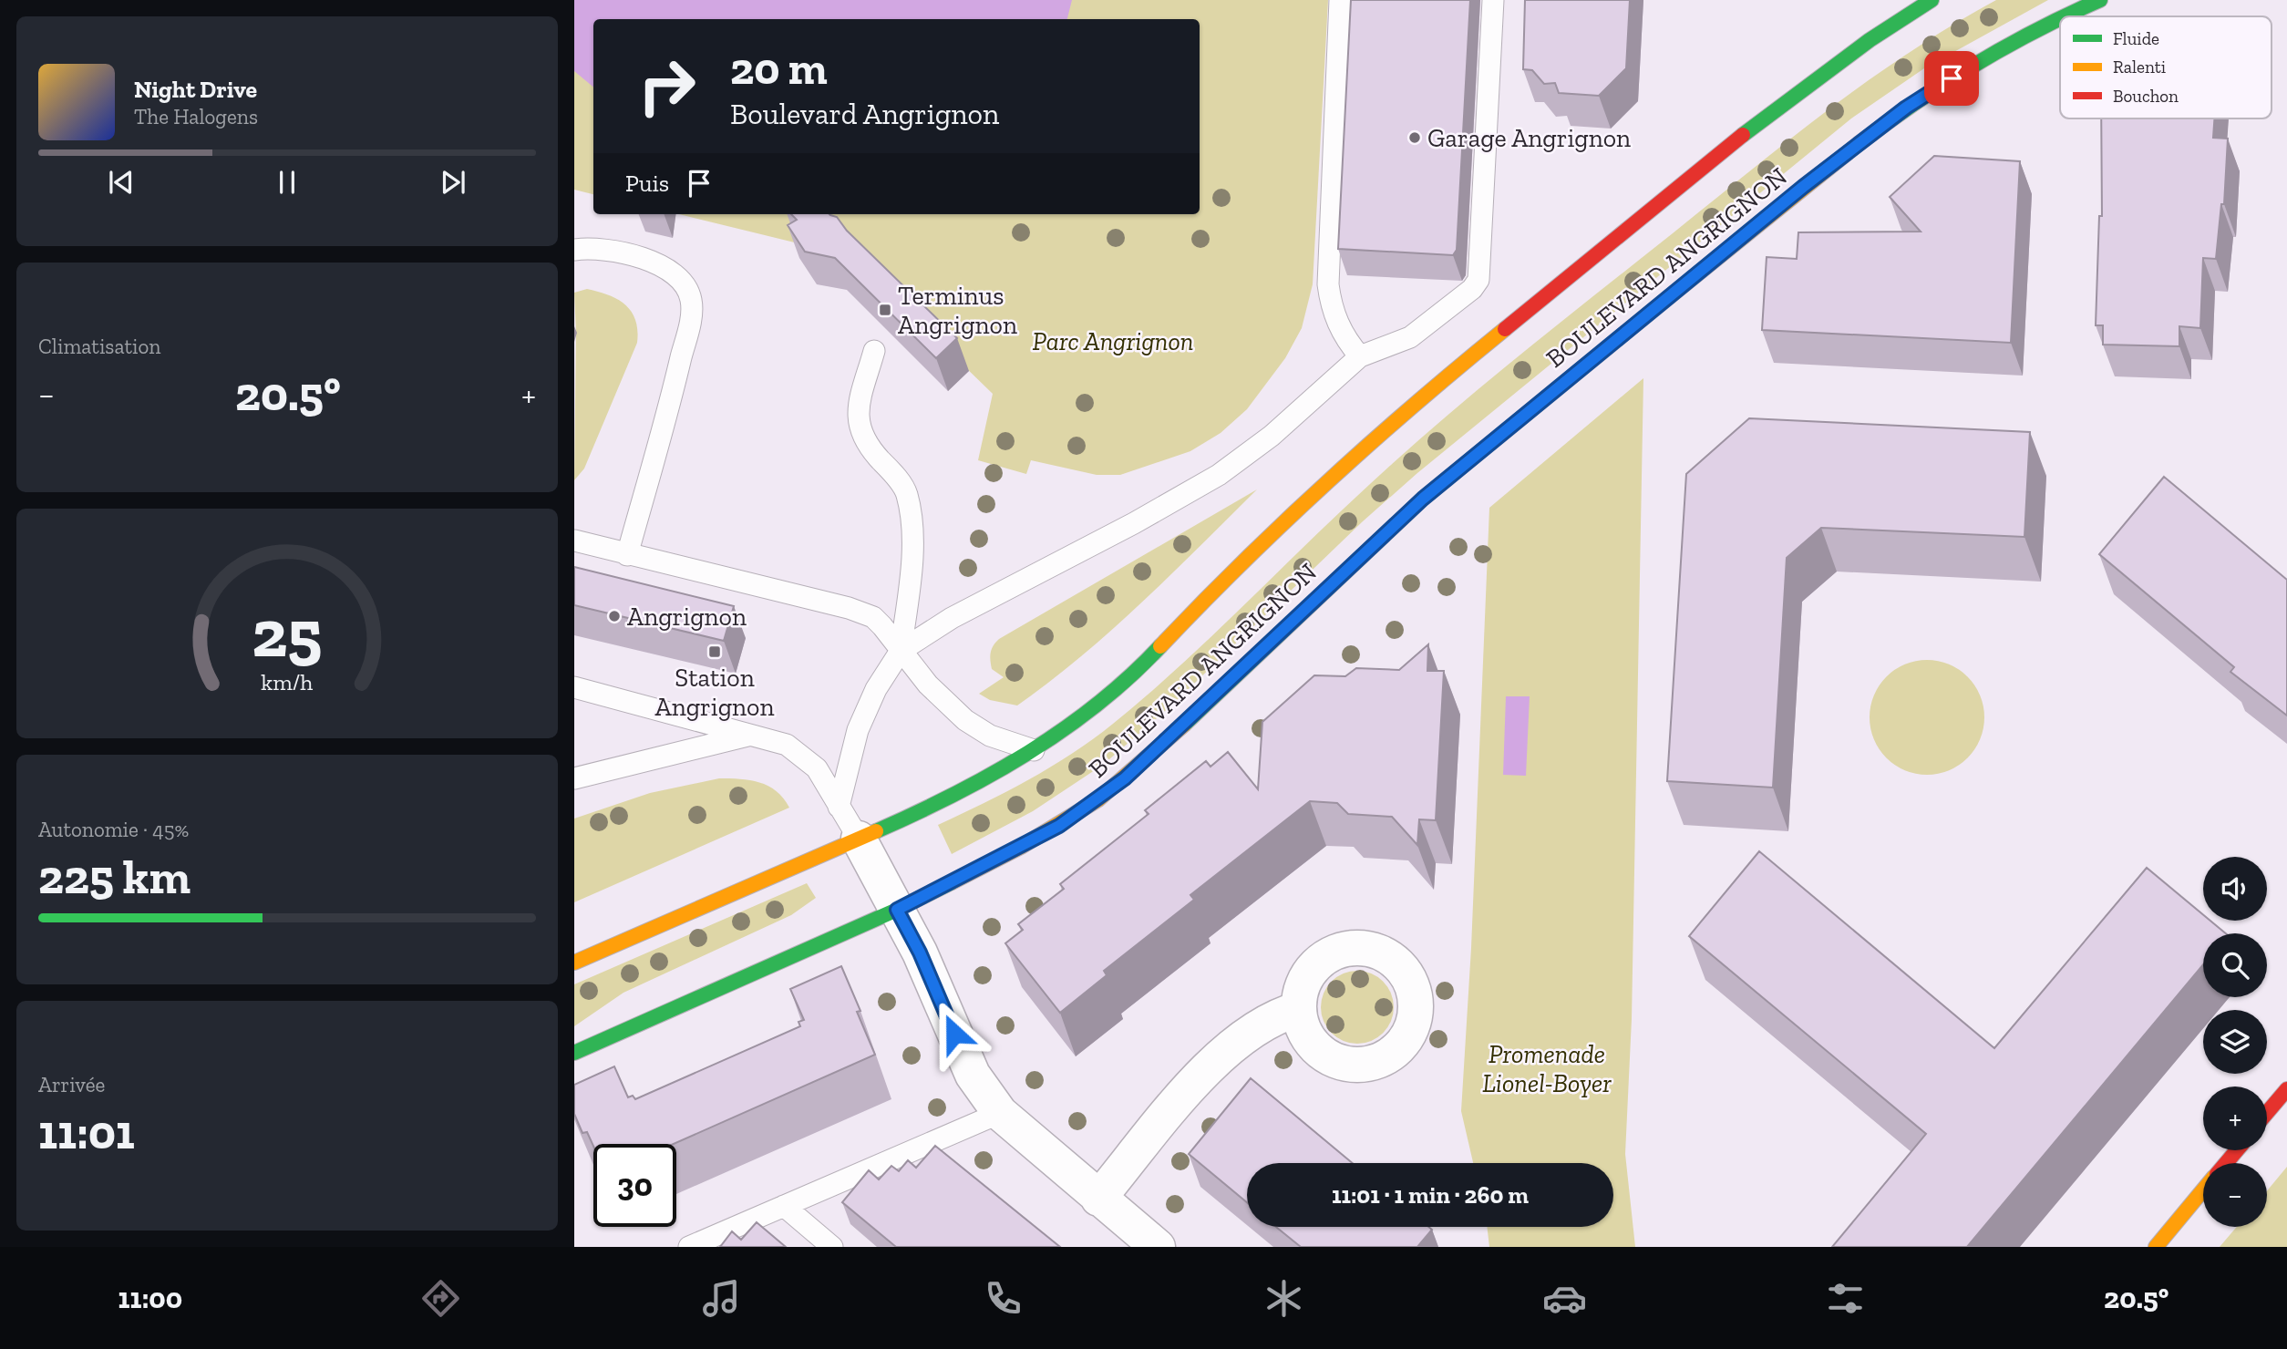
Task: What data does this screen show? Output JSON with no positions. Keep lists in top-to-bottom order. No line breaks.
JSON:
{"streets":{"main road":["BOULEVARD ANGRIGNON"]},"parks":["Parc Angrignon","Promenade Lionel-Boyer"],"places":{"other":["Garage Angrignon","Angrignon"],"transit":["Terminus Angrignon","Station Angrignon"]},"legend":["Fluide","Ralenti","Bouchon"],"page":{"turn":["20 m","Boulevard Angrignon"],"song":["Night Drive","The Halogens"],"then":"Puis","tile":["Climatisation",["Autonomie · 45%","225 km"],["Arrivée","11:01"]],"heat":["−","20.5°","+"],"map_buttons":["+","−"],"limit":"30","trip":"11:01 · 1 min · 260 m","tabs":["11:00","20.5°"],"gauge":["25","km/h"]}}
